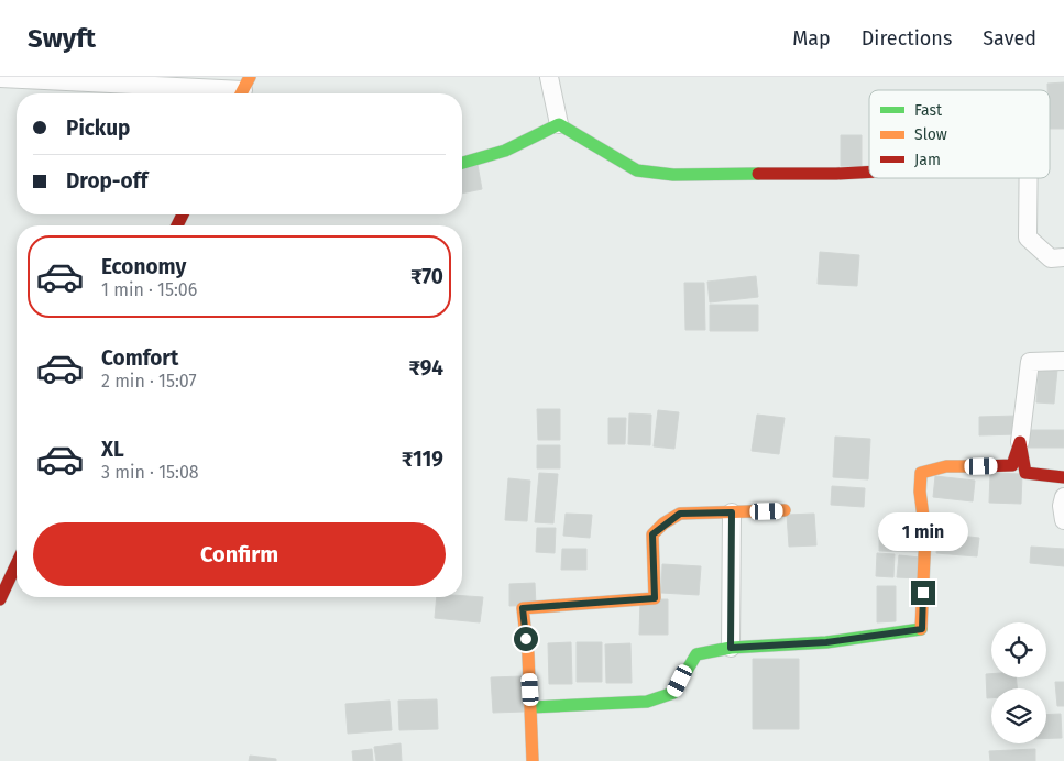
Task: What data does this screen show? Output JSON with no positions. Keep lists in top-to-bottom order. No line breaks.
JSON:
{"legend":["Fast","Slow","Jam"],"page":{"header":"Swyft","nav":["Map","Directions","Saved"],"banner":["Pickup","Drop-off"],"list":[{"name":"Economy","note":"1 min · 15:06","value":"₹70"},{"name":"Comfort","note":"2 min · 15:07","value":"₹94"},{"name":"XL","note":"3 min · 15:08","value":"₹119"}],"buttons":"Confirm","bubble":"1 min"}}
